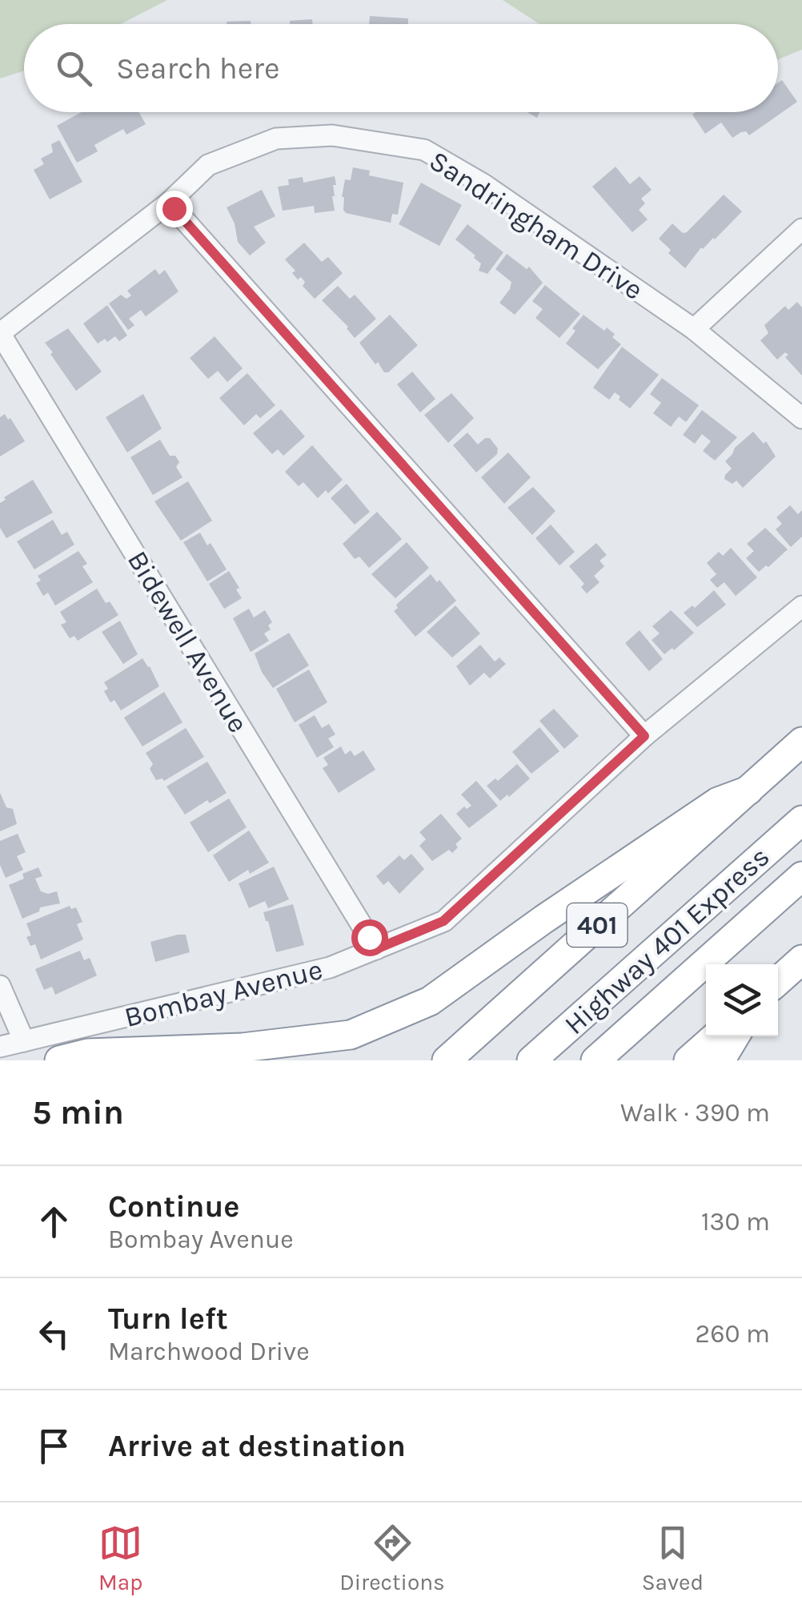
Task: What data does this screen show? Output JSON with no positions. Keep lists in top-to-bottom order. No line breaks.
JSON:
{"streets":{"highway":["401","Highway 401 Express"],"street":["Sandringham Drive","Bidewell Avenue","Bombay Avenue"]},"crossings":[["Sandringham Drive","Bidewell Avenue"],["Bidewell Avenue","Bombay Avenue"]],"page":{"search":"Search here","heading":["5 min","Walk · 390 m"],"list":[["Continue","Bombay Avenue","130 m"],["Turn left","Marchwood Drive","260 m"],"Arrive at destination"],"nav":["Map","Directions","Saved"]}}
